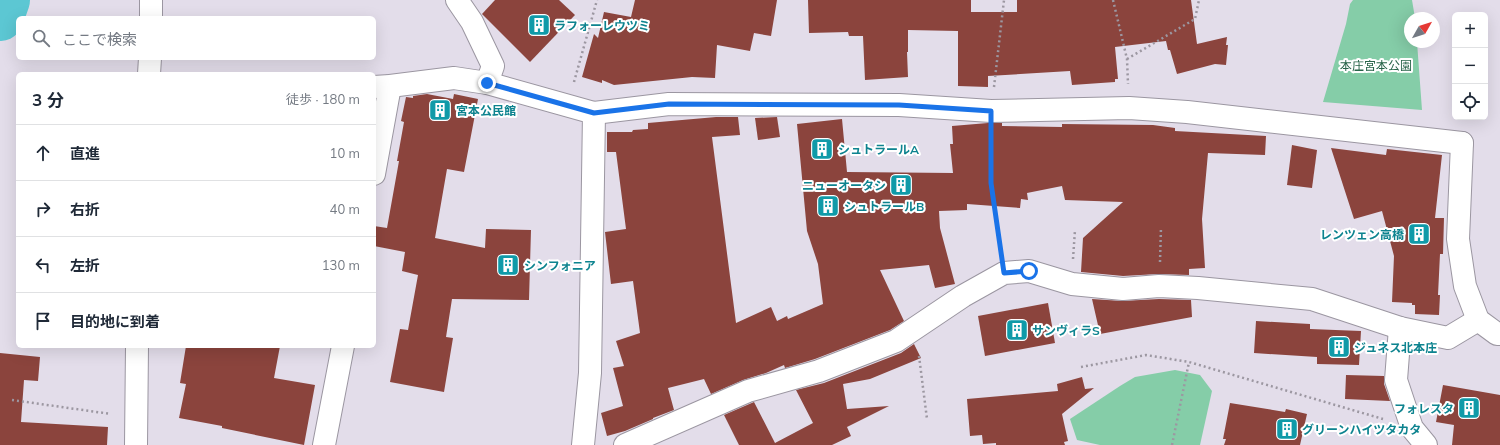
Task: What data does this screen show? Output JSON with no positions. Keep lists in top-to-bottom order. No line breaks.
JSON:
{"parks":["本庄宮本公園"],"places":{"building":["ラフォーレウツミ","宮本公民館","シュトラールA","ニューオータシ","シュトラールB","レンツェン高橋","シンフォニア","サンヴィラS","ジュネス北本庄","フォレスタ","グリーンハイツタカタ"]},"north":"top right","page":{"map_buttons":["+","−"],"search":"ここで検索","heading":["3 分","徒歩 · 180 m"],"list":[["直進","10 m"],["右折","40 m"],["左折","130 m"],"目的地に到着"]}}
